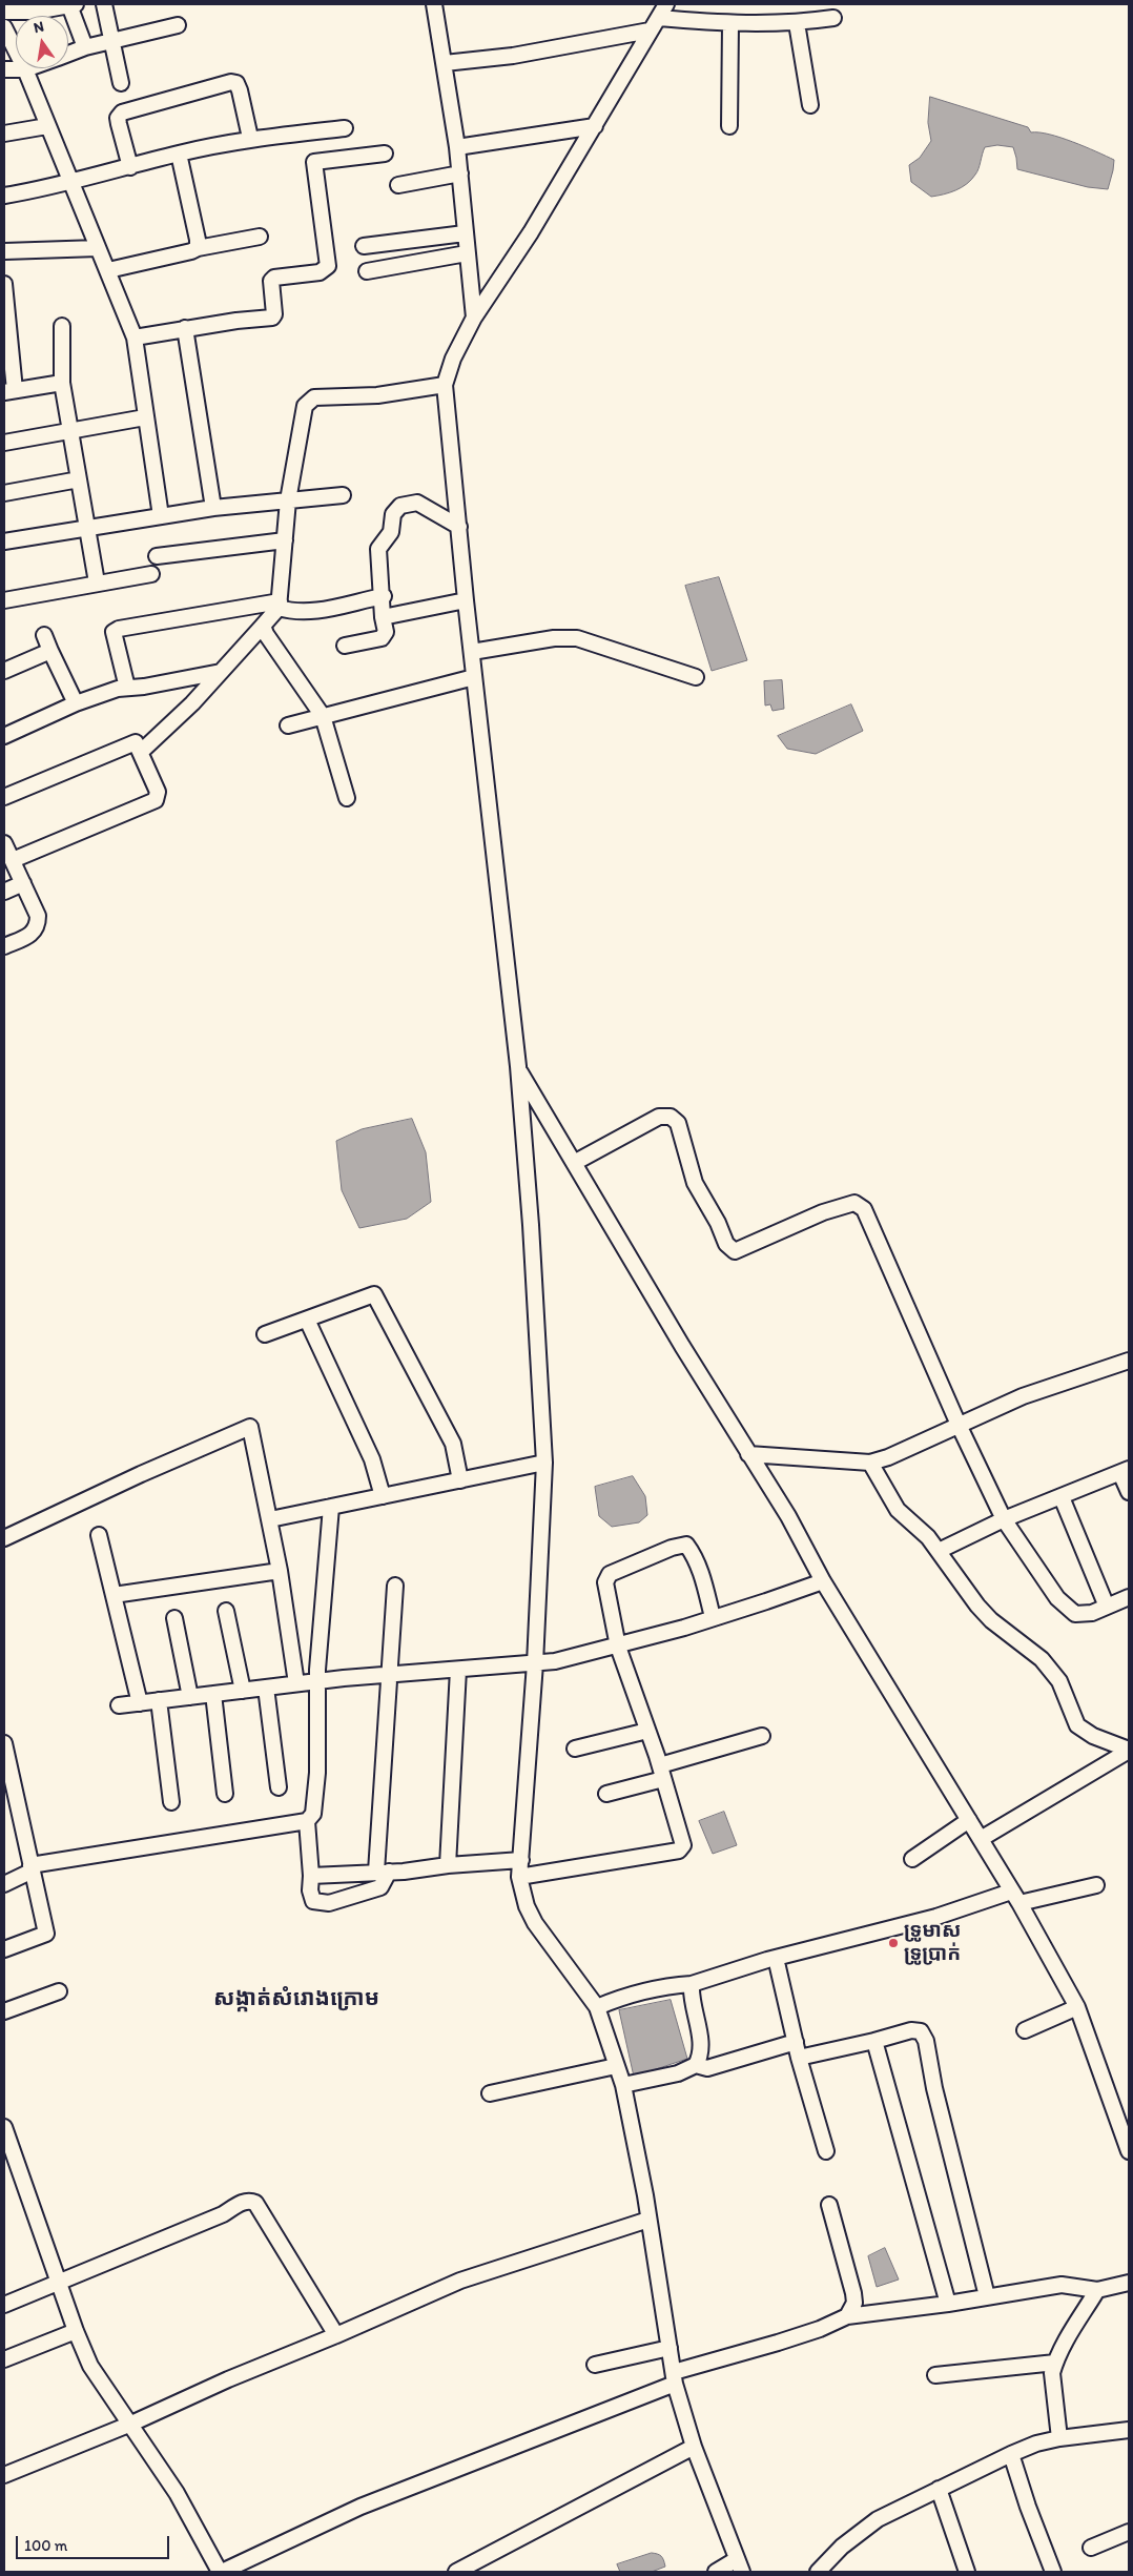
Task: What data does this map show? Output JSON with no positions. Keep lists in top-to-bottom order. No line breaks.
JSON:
{"districts":["សង្កាត់សំរោងក្រោម"],"places":["ទ្រូមាស ទ្រូប្រាក់"],"scale_bar":"100 m","north":"top"}
